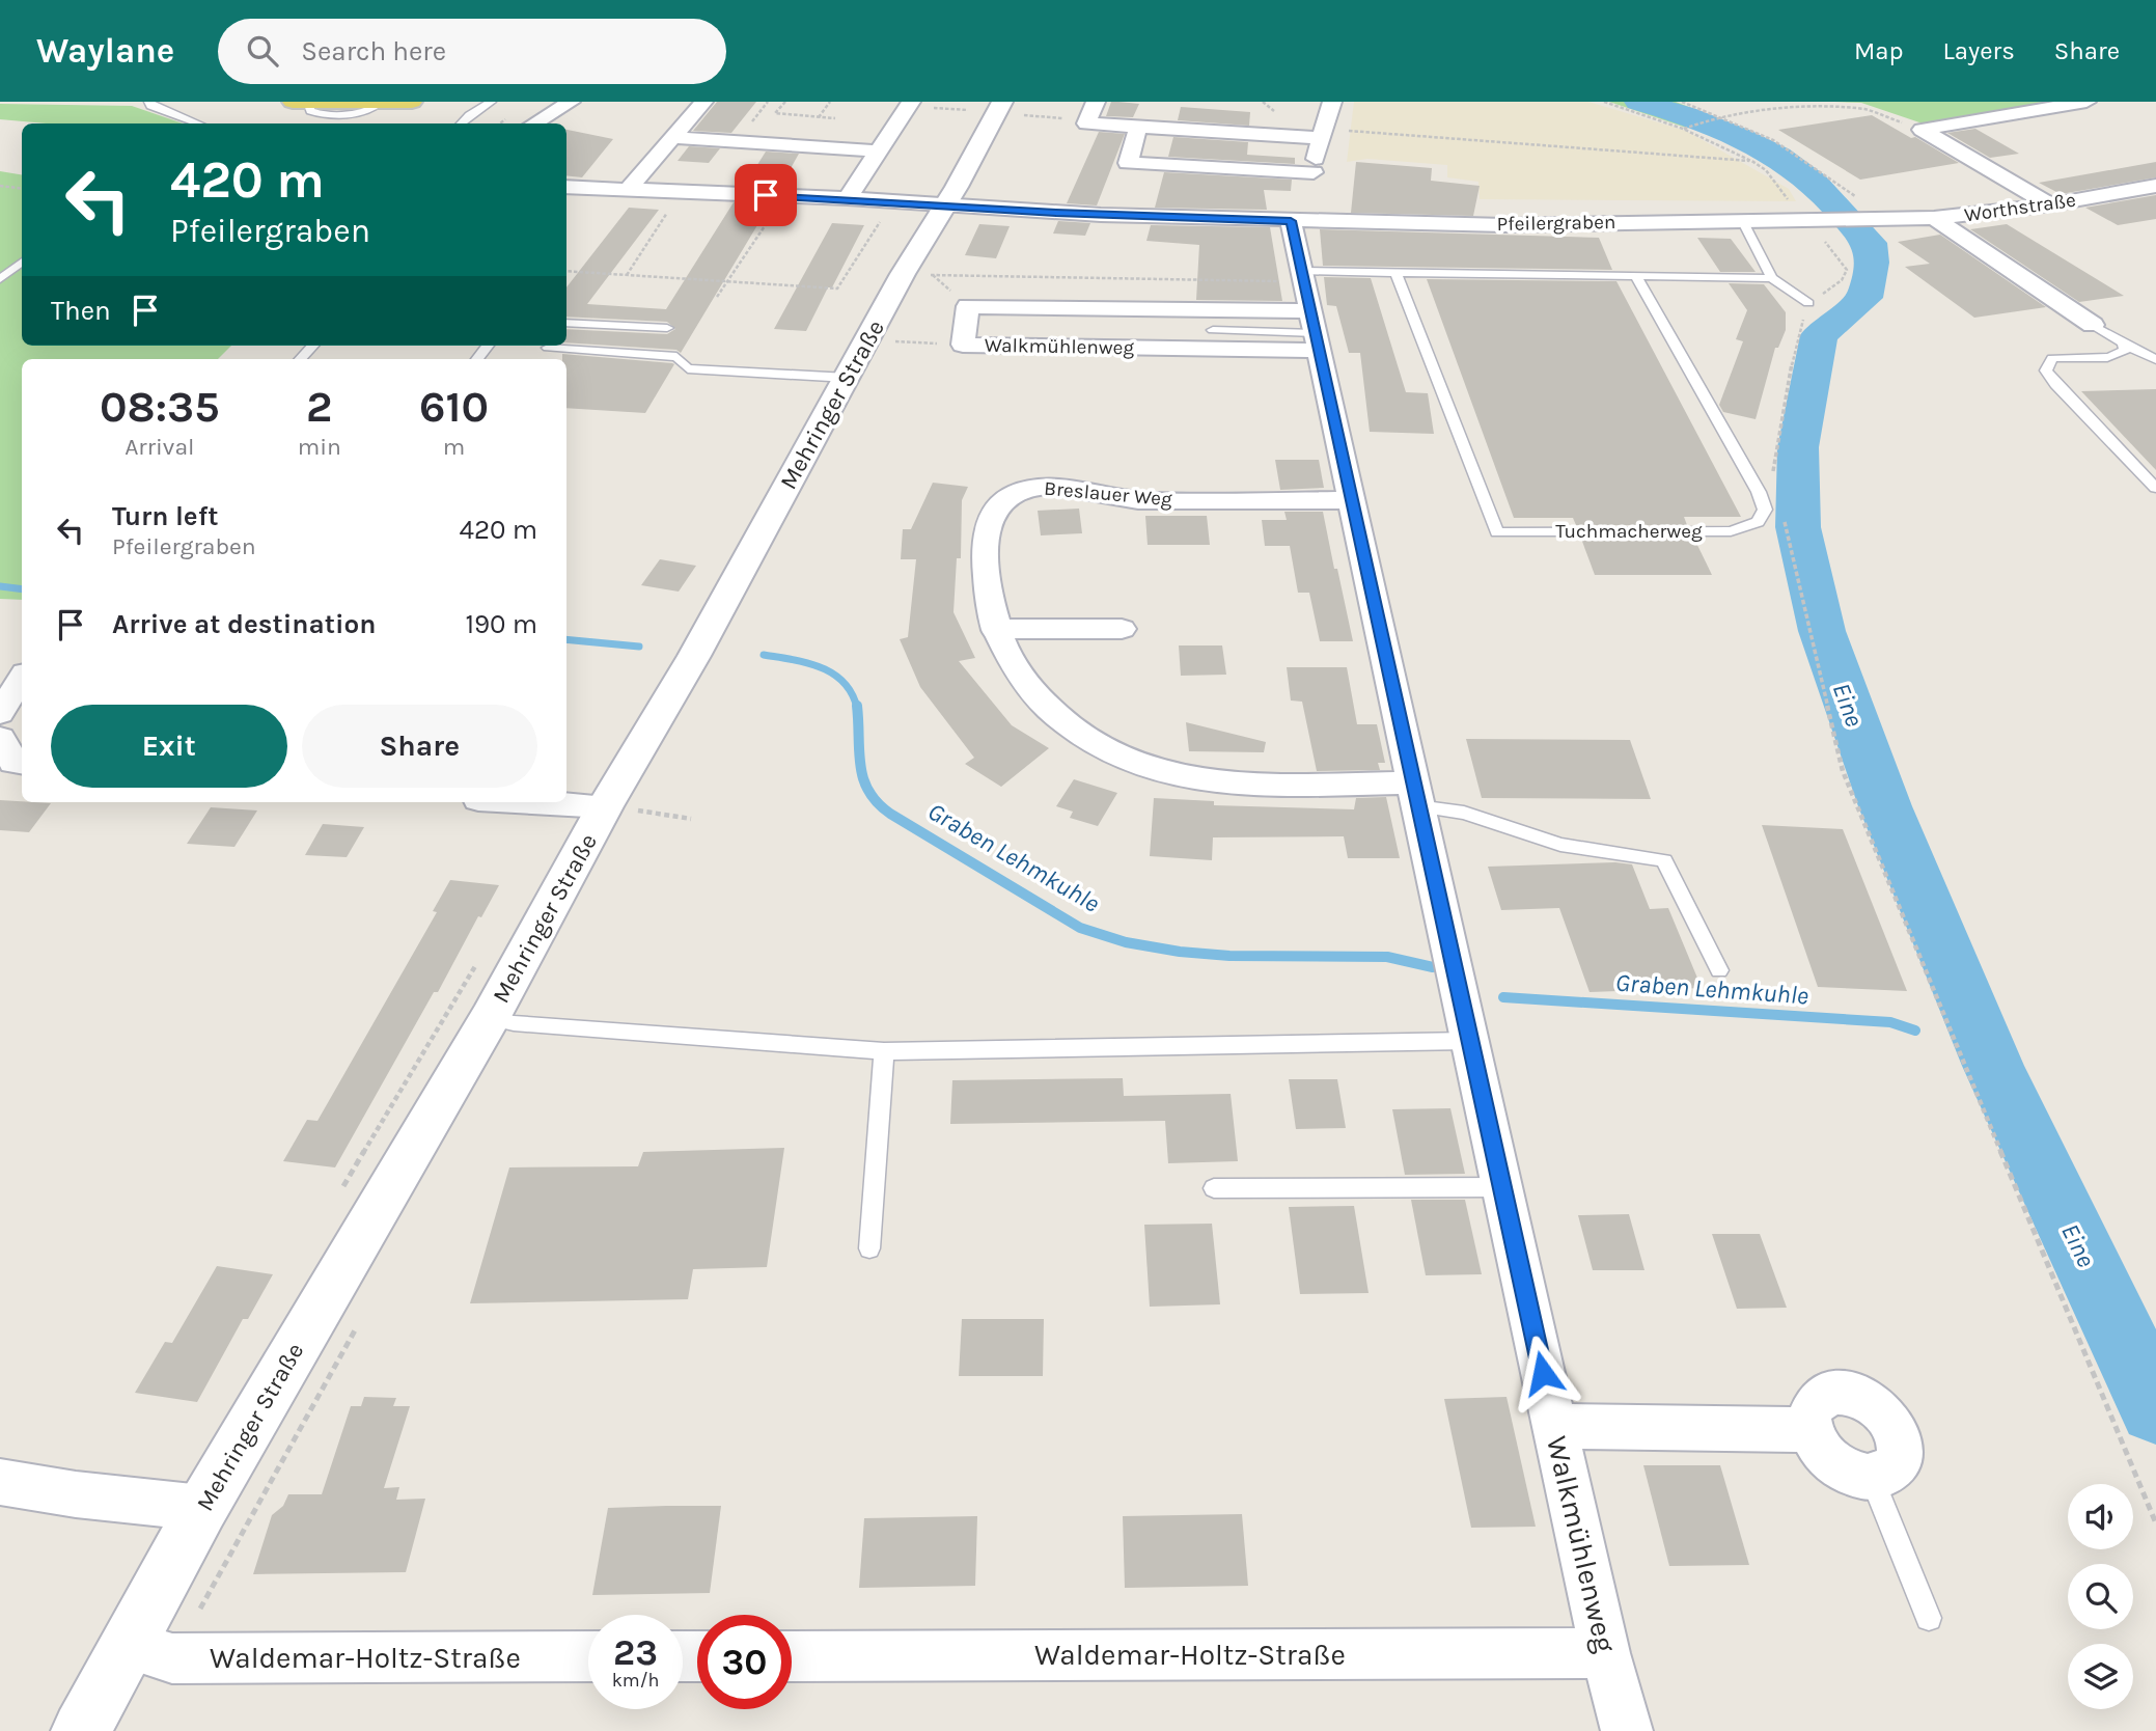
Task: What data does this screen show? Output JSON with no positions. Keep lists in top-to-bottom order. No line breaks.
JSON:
{"streets":{"main road":["Mehringer Straße"],"street":["Worthstraße","Pfeilergraben","Walkmühlenweg","Breslauer Weg","Waldemar-Holtz-Straße"],"lane":["Tuchmacherweg"]},"crossings":[["Worthstraße","Pfeilergraben"],["Pfeilergraben","Walkmühlenweg"],["Pfeilergraben","Mehringer Straße"],["Walkmühlenweg","Breslauer Weg"],["Walkmühlenweg","Waldemar-Holtz-Straße"],["Mehringer Straße","Waldemar-Holtz-Straße"]],"water":["Eine","Graben Lehmkuhle"],"page":{"header":"Waylane","search":"Search here","nav":["Map","Layers","Share"],"turn":["420 m","Pfeilergraben"],"then":"Then","eta":["08:35","Arrival","2","min","610","m"],"list":[{"name":"Turn left","note":"Pfeilergraben","value":"420 m"},{"name":"Arrive at destination","value":"190 m"}],"buttons":["Exit","Share"],"speed":"23 km/h","limit":"30"}}
